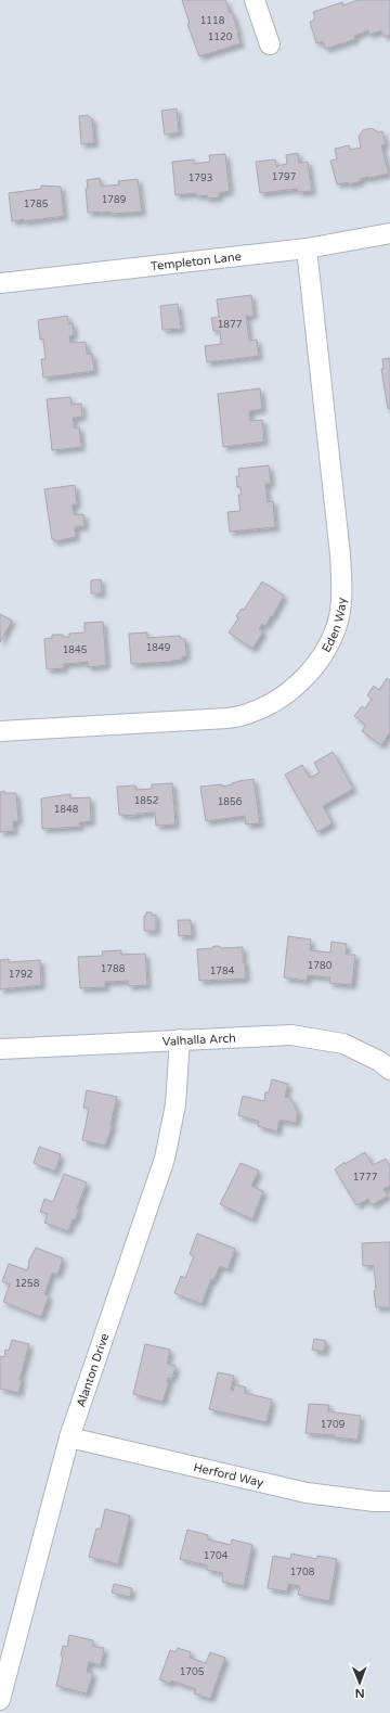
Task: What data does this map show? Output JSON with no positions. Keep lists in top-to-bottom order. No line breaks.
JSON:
{"streets":{"street":["Templeton Lane","Eden Way","Valhalla Arch","Alanton Drive","Herford Way"]},"crossings":[["Templeton Lane","Eden Way"],["Valhalla Arch","Alanton Drive"],["Alanton Drive","Herford Way"]],"house_numbers":["1118","1120","1797","1793","1789","1785","1877","1849","1845","1852","1856","1848","1780","1788","1784","1792","1777","1258","1709","1704","1708","1705"],"north":"bottom"}
